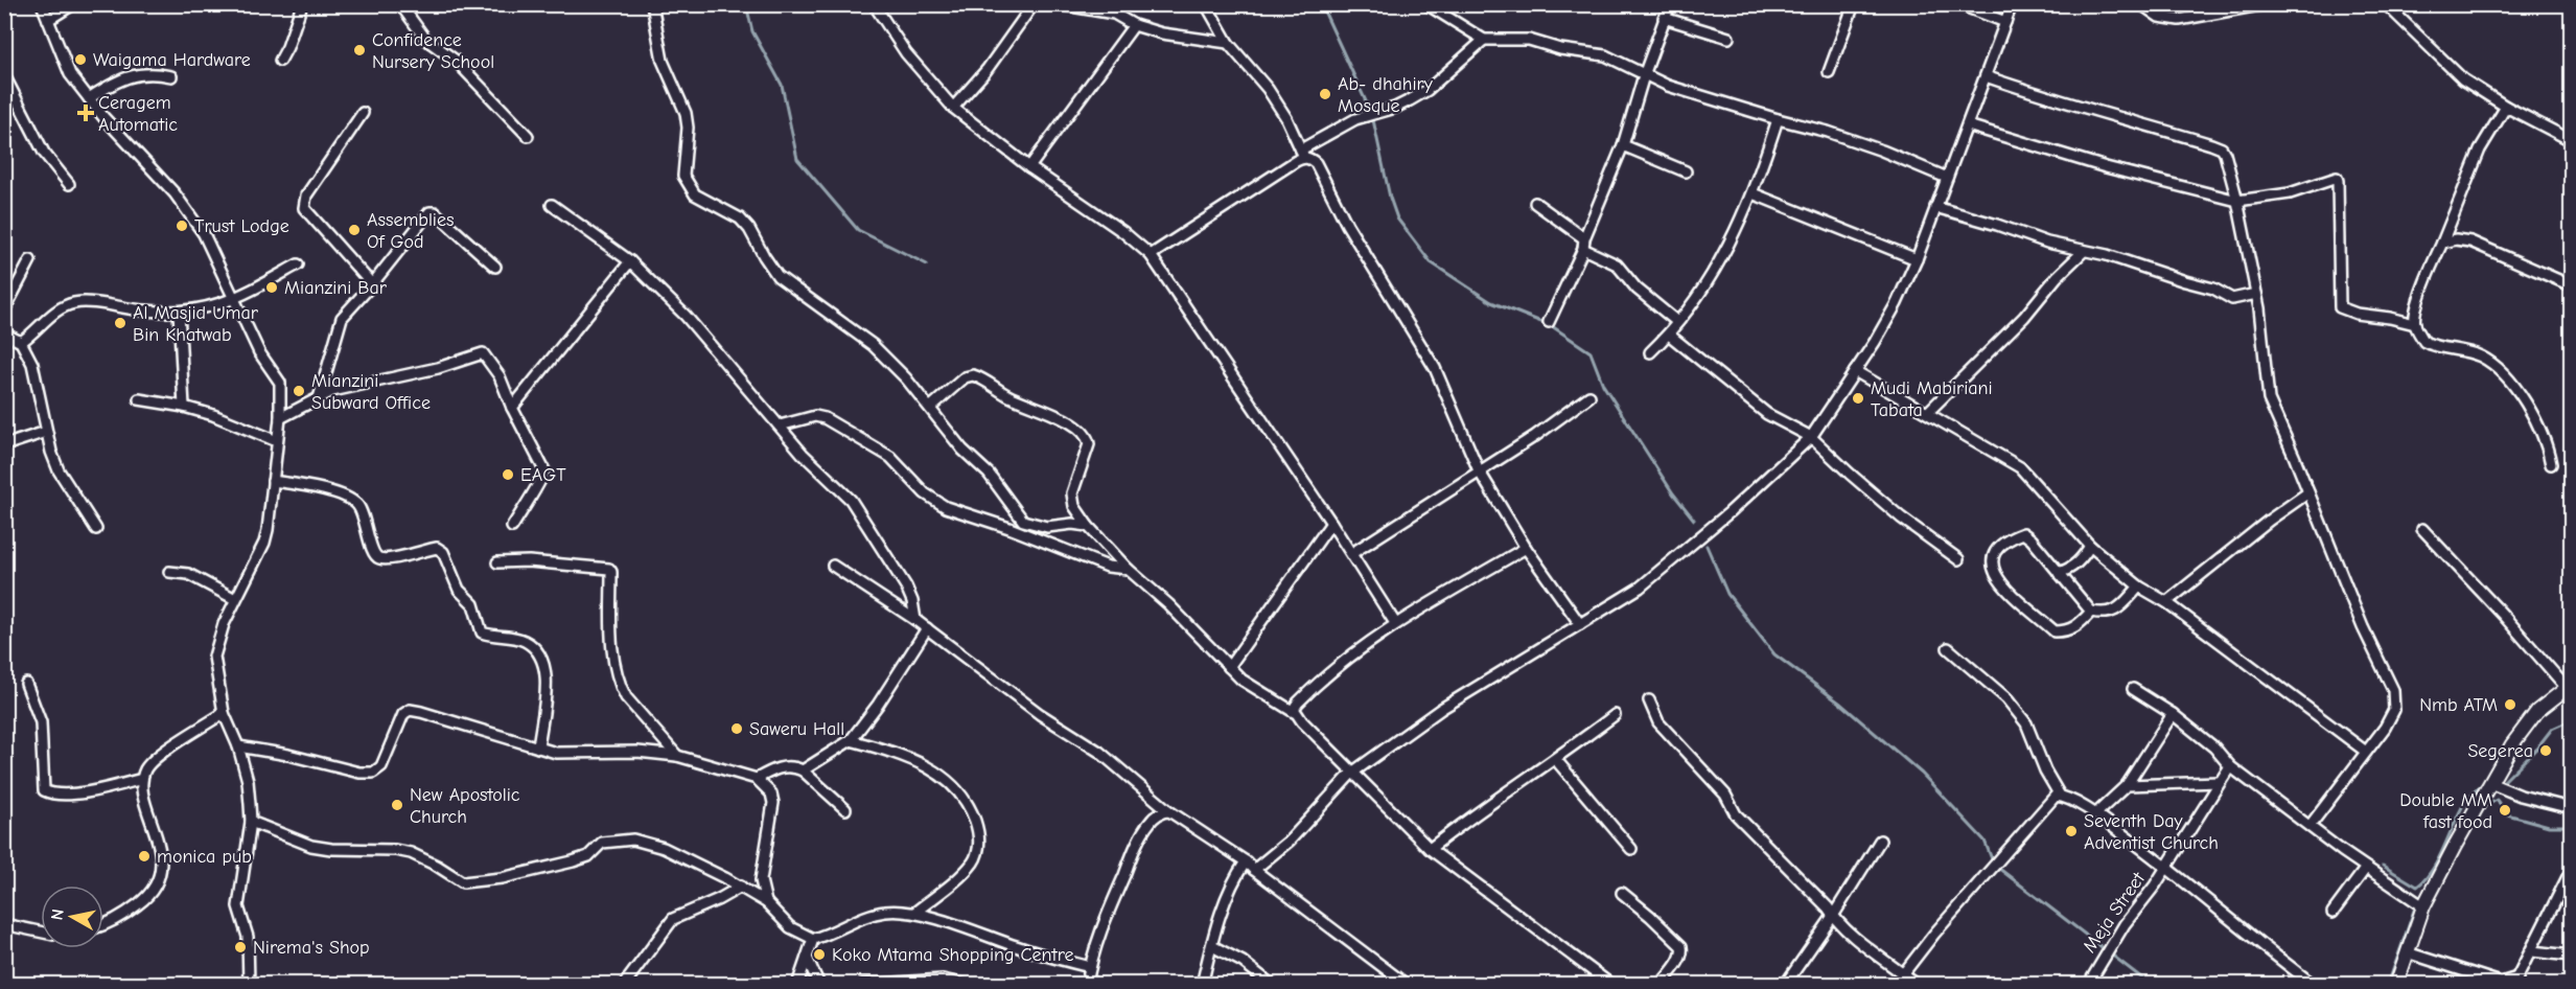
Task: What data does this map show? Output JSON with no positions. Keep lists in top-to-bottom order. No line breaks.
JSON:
{"streets":{"street":["Meja Street"]},"places":{"other":["Confidence Nursery School","Waigama Hardware","Ab- dhahiry Mosque","Trust Lodge","Assemblies Of God","Mianzini Bar","Al Masjid Umar Bin Khatwab","Mianzini Subward Office","Mudi Mabiriani Tabata","EAGT","Nmb ATM","Saweru Hall","Segerea","New Apostolic Church","Double MM fast food","Seventh Day Adventist Church","monica pub","Nirema's Shop","Koko Mtama Shopping Centre"],"health":["Ceragem Automatic"]},"north":"left"}
